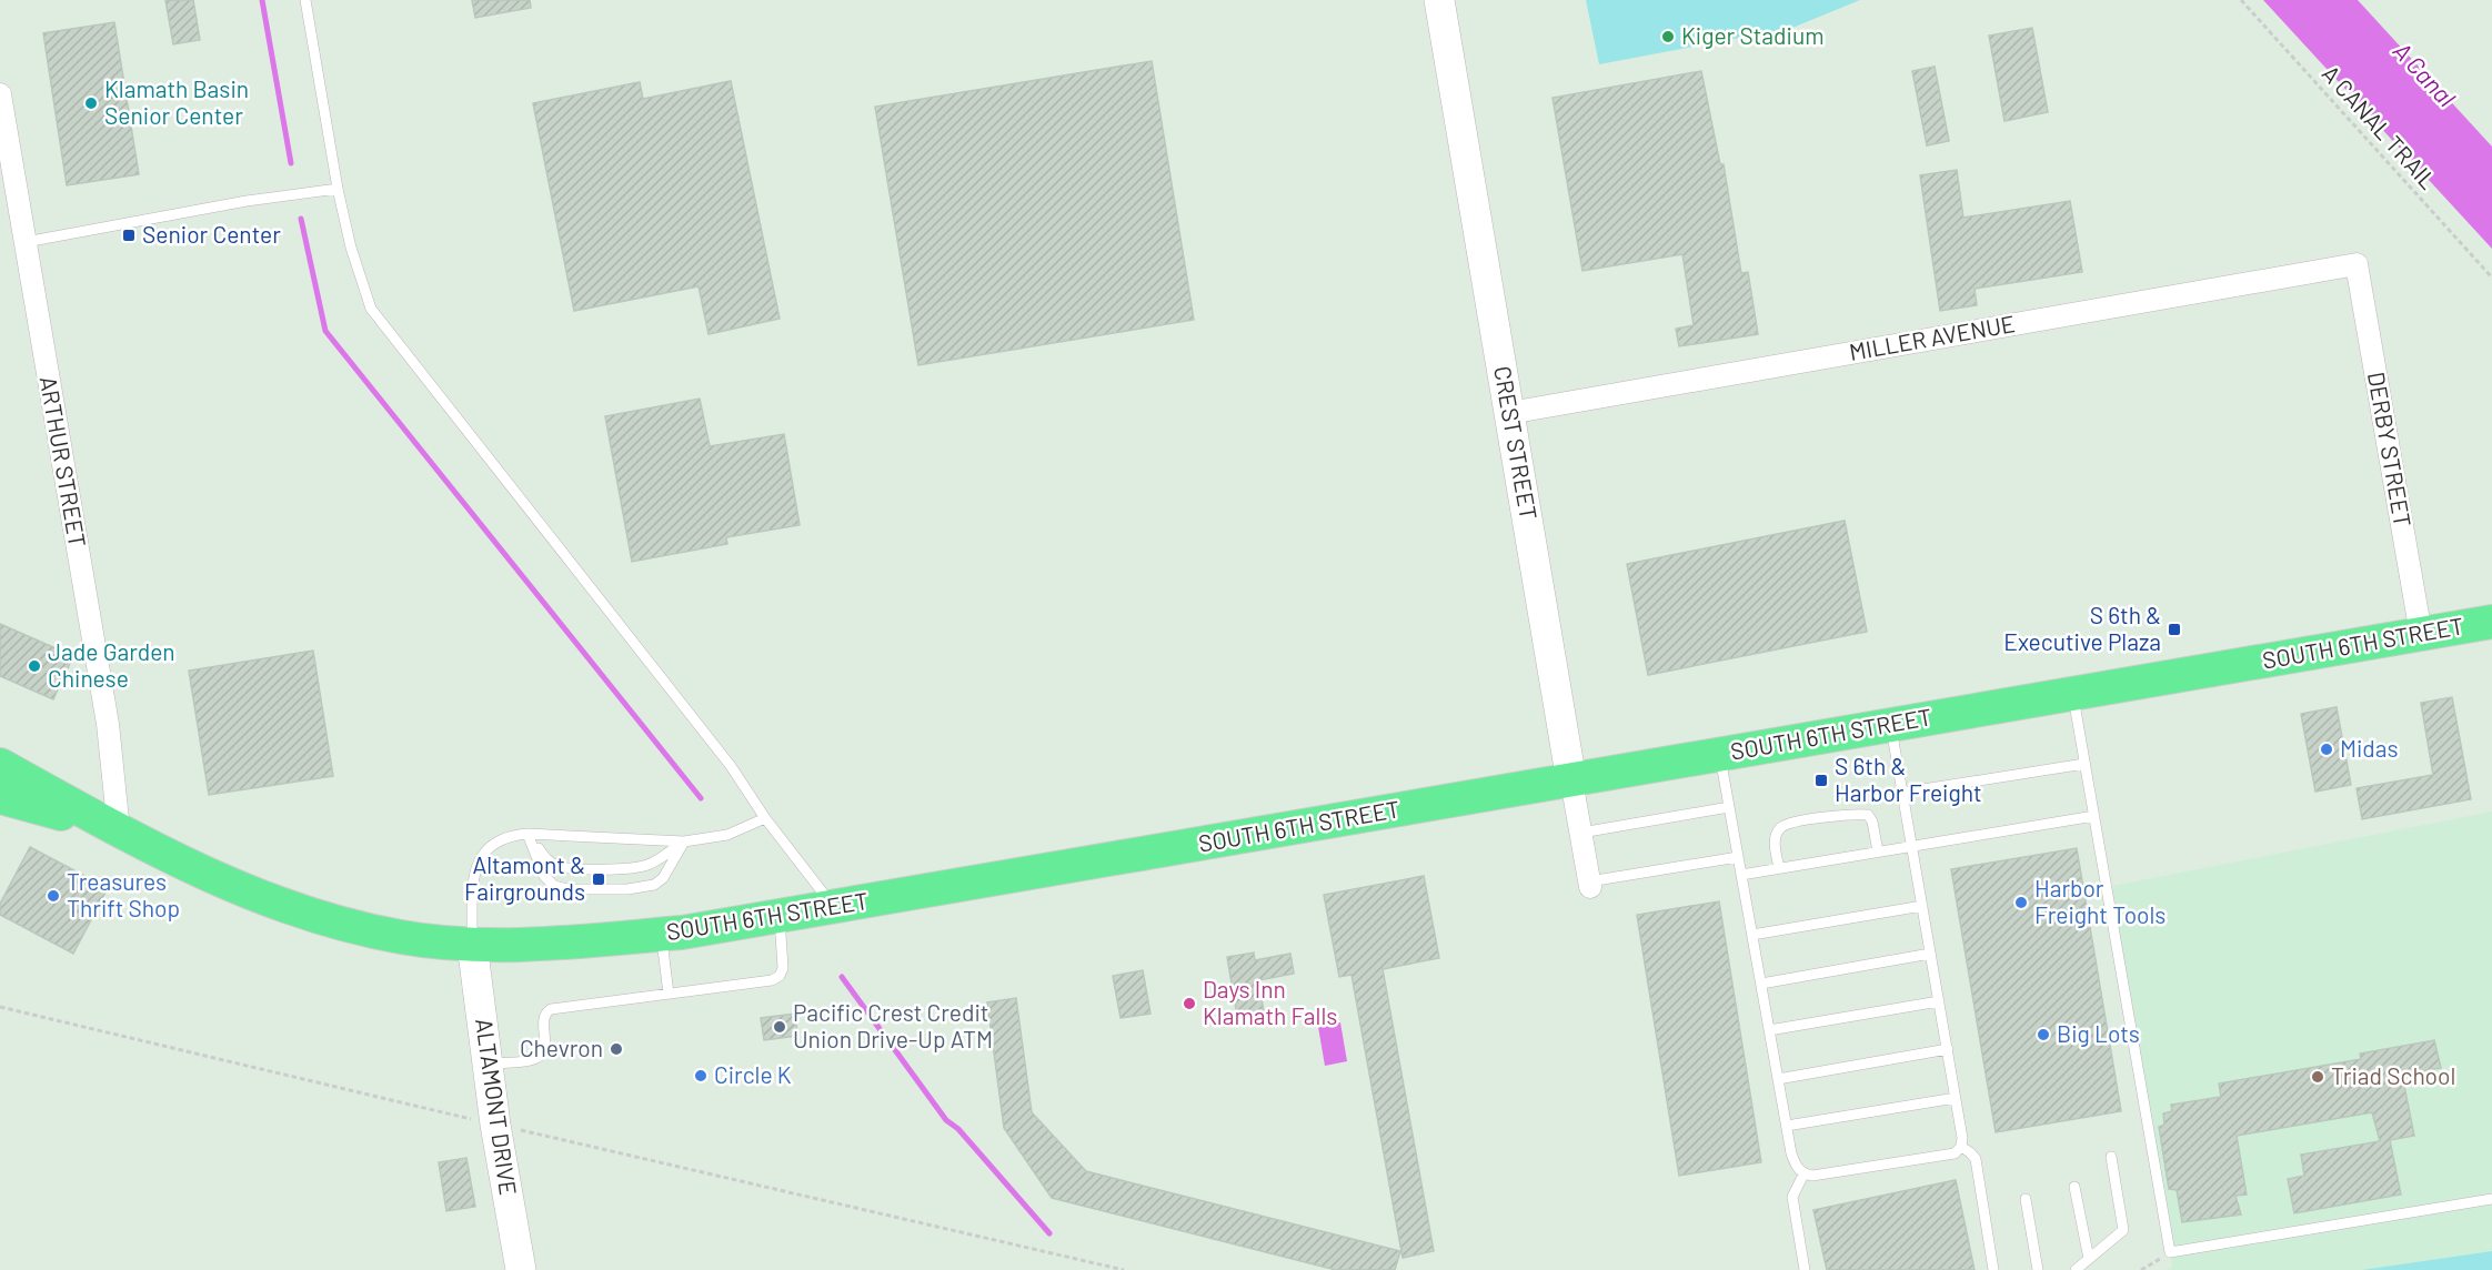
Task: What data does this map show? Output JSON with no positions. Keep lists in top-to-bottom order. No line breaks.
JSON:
{"streets":{"main road":["SOUTH 6TH STREET"],"street":["MILLER AVENUE","CREST STREET","DERBY STREET","ARTHUR STREET","ALTAMONT DRIVE"],"path":["A CANAL TRAIL"]},"crossings":[["MILLER AVENUE","CREST STREET"],["MILLER AVENUE","DERBY STREET"],["CREST STREET","SOUTH 6TH STREET"],["DERBY STREET","SOUTH 6TH STREET"],["ARTHUR STREET","SOUTH 6TH STREET"],["SOUTH 6TH STREET","ALTAMONT DRIVE"]],"water":["A Canal"],"places":{"other":["Kiger Stadium","Klamath Basin Senior Center","Jade Garden Chinese","Midas","Treasures Thrift Shop","Harbor Freight Tools","Days Inn Klamath Falls","Pacific Crest Credit Union Drive-Up ATM","Big Lots","Chevron","Circle K","Triad School"],"transit":["Senior Center","S 6th & Executive Plaza","S 6th & Harbor Freight","Altamont & Fairgrounds"]}}
